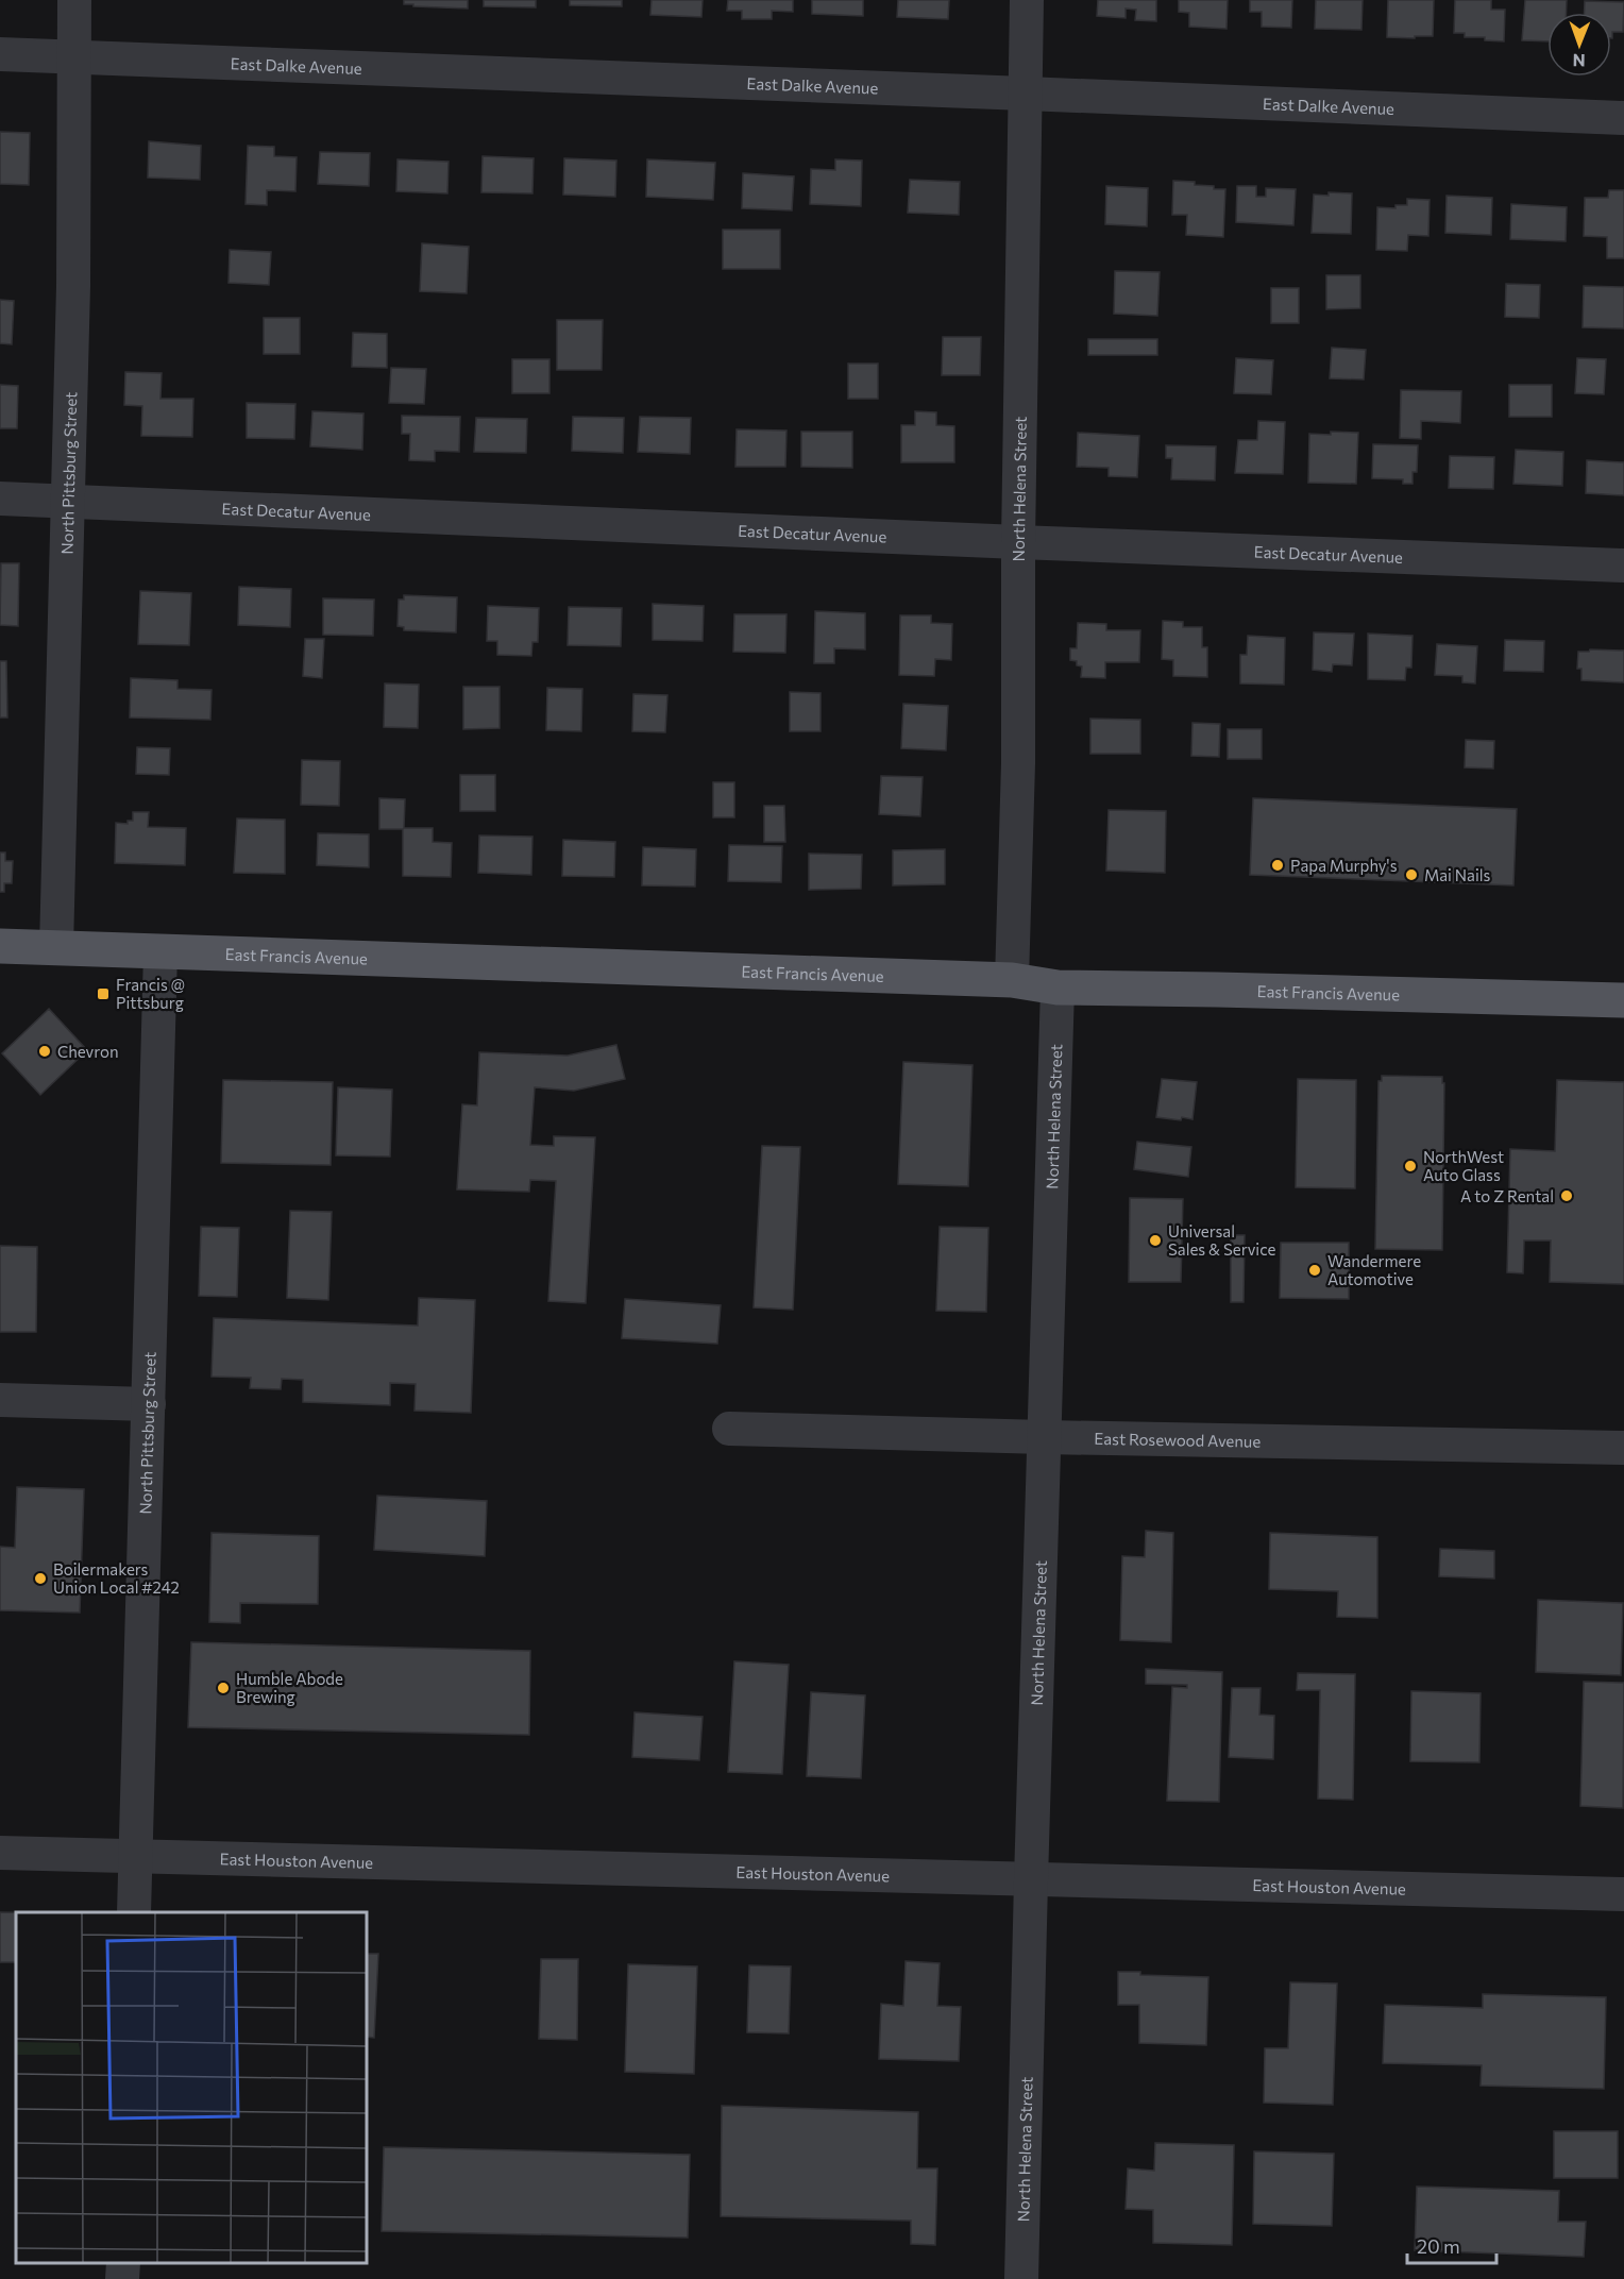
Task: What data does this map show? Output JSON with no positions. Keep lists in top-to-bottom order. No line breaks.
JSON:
{"streets":{"main road":["East Francis Avenue"],"street":["East Dalke Avenue","North Pittsburg Street","North Helena Street","East Decatur Avenue","East Rosewood Avenue","East Houston Avenue"]},"crossings":[["East Dalke Avenue","North Pittsburg Street"],["East Dalke Avenue","North Helena Street"],["North Pittsburg Street","East Decatur Avenue"],["North Pittsburg Street","East Francis Avenue"],["North Pittsburg Street","East Houston Avenue"],["North Helena Street","East Decatur Avenue"],["North Helena Street","East Francis Avenue"],["North Helena Street","East Rosewood Avenue"],["North Helena Street","East Houston Avenue"]],"places":{"other":["Papa Murphy's","Mai Nails","Chevron","NorthWest Auto Glass","A to Z Rental","Universal Sales & Service","Wandermere Automotive","Boilermakers Union Local #242","Humble Abode Brewing"],"transit":["Francis @ Pittsburg"]},"scale_bar":"20 m","north":"bottom"}
